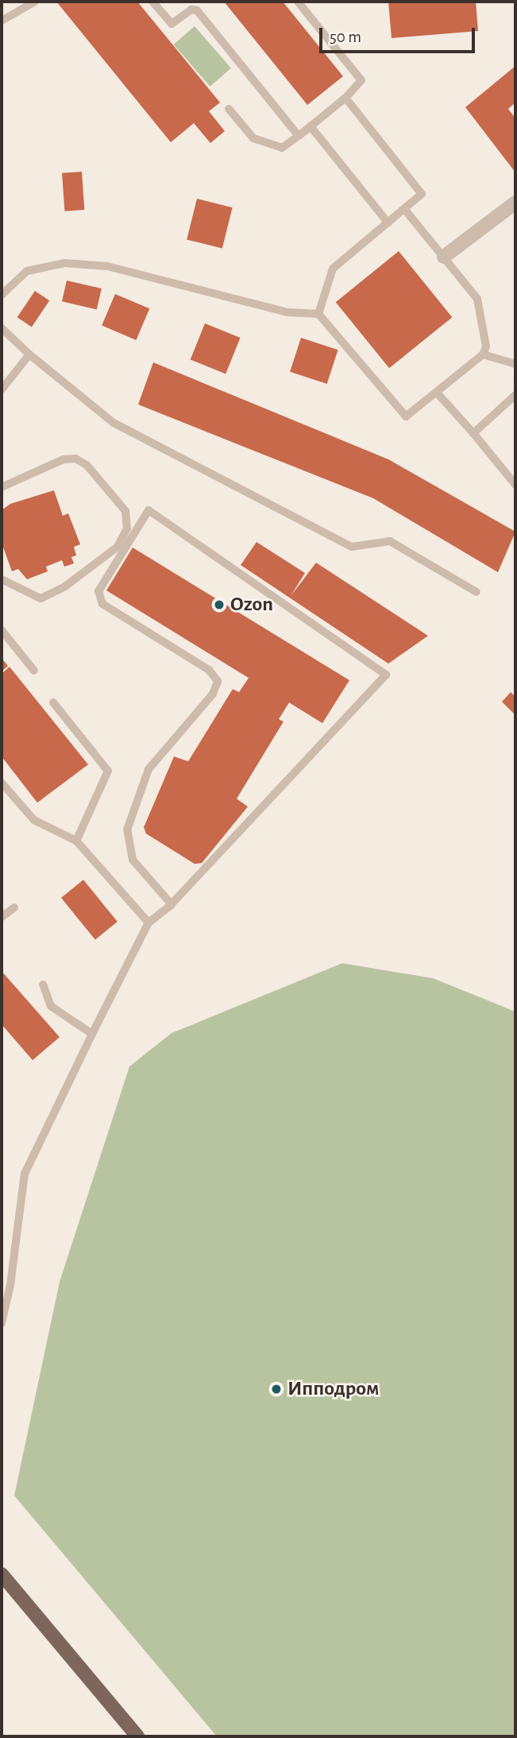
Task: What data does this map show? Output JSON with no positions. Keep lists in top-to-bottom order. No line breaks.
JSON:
{"places":["Ozon","Ипподром"],"scale_bar":"50 m"}
